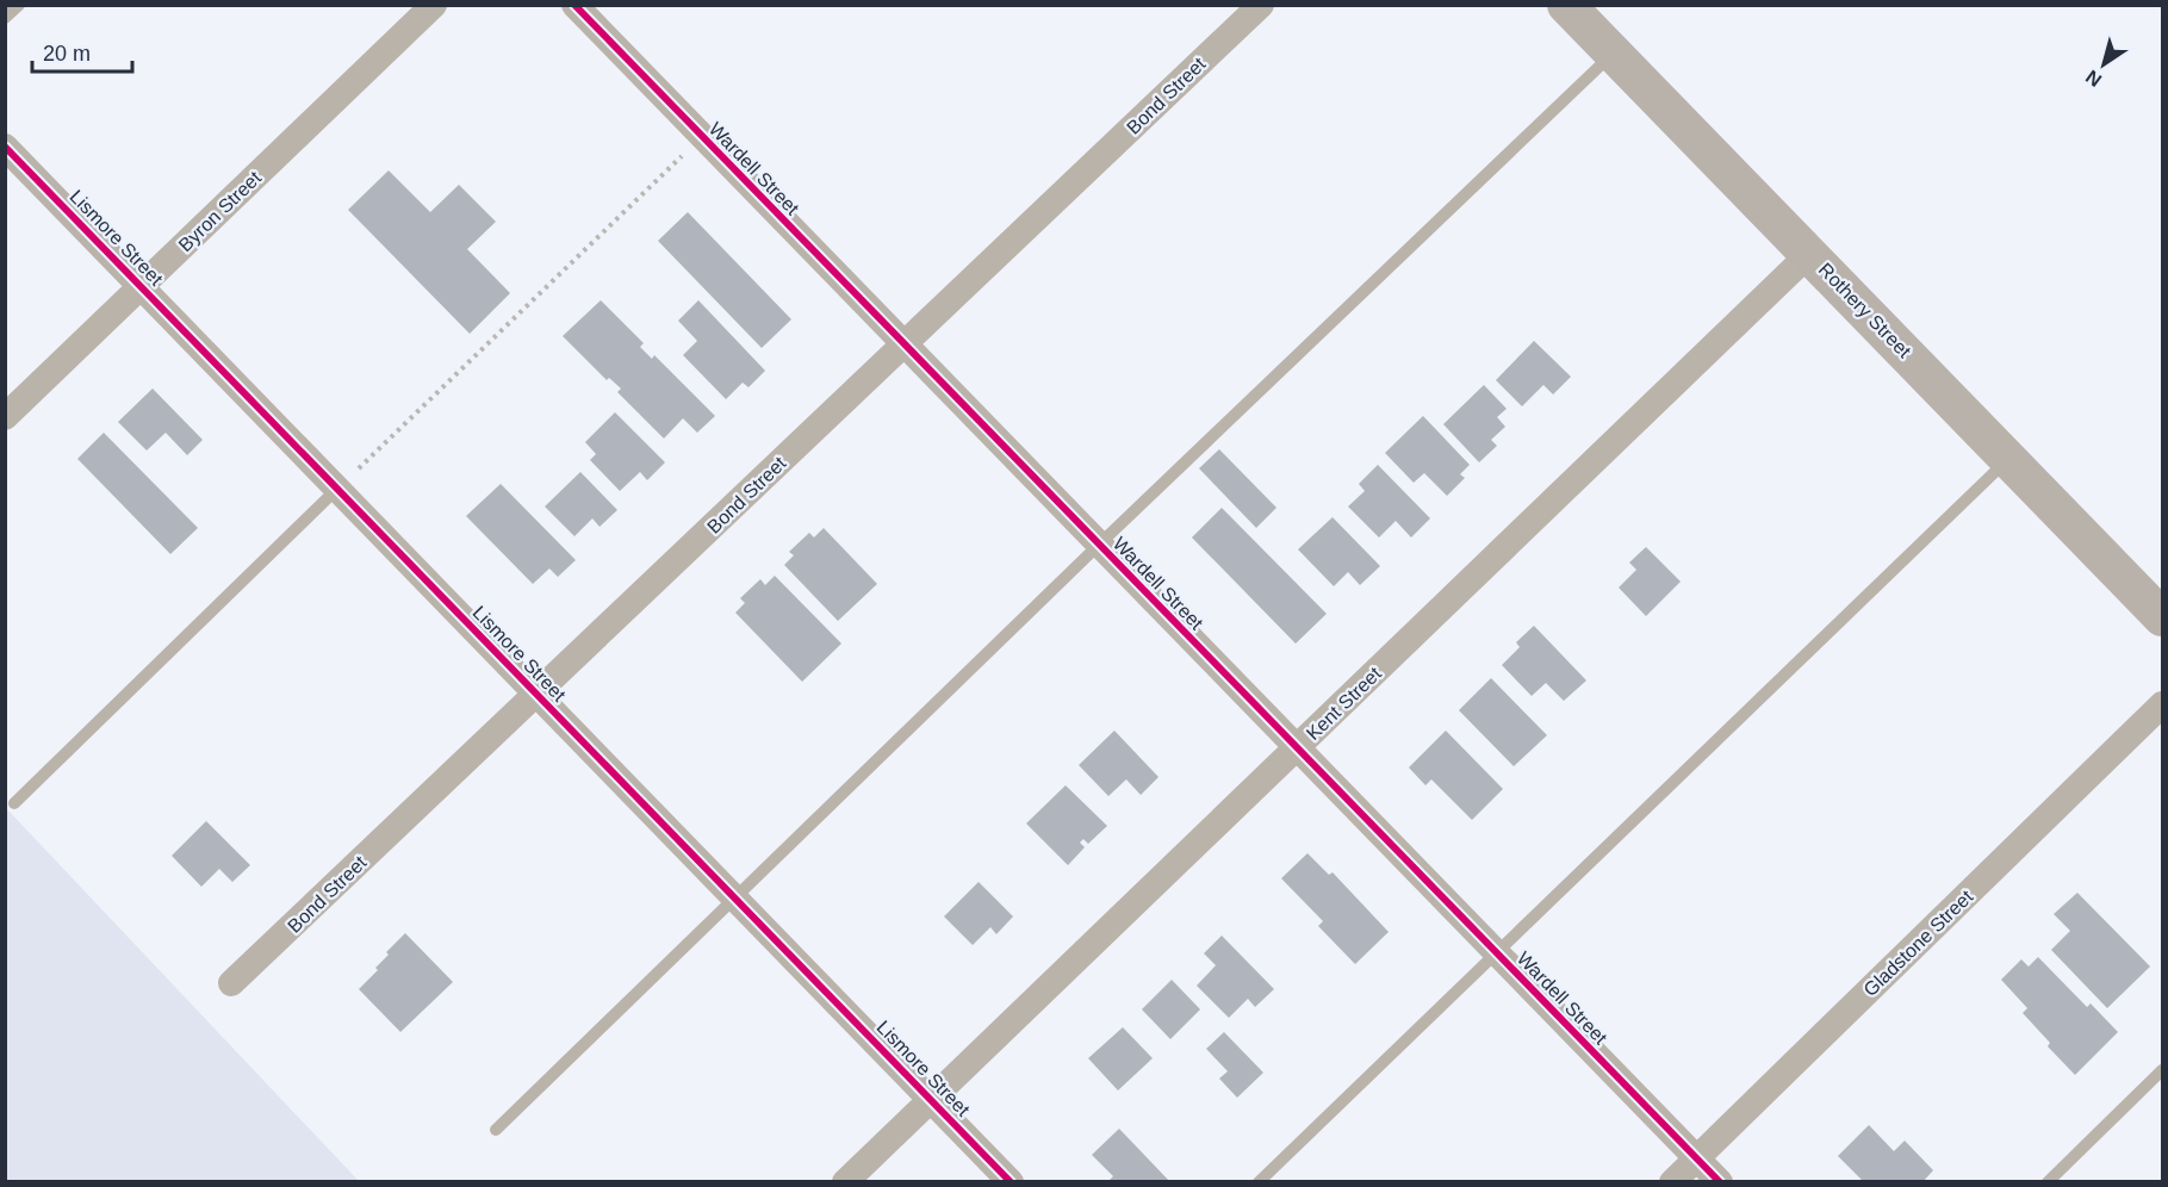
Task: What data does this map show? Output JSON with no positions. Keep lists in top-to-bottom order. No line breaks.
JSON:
{"streets":{"main road":["Rothery Street"],"street":["Bond Street","Wardell Street","Byron Street","Lismore Street","Kent Street","Gladstone Street"]},"crossings":[["Bond Street","Wardell Street"],["Bond Street","Lismore Street"],["Wardell Street","Kent Street"],["Wardell Street","Gladstone Street"],["Byron Street","Lismore Street"],["Lismore Street","Kent Street"],["Rothery Street","Kent Street"]],"scale_bar":"20 m","north":"bottom left"}
